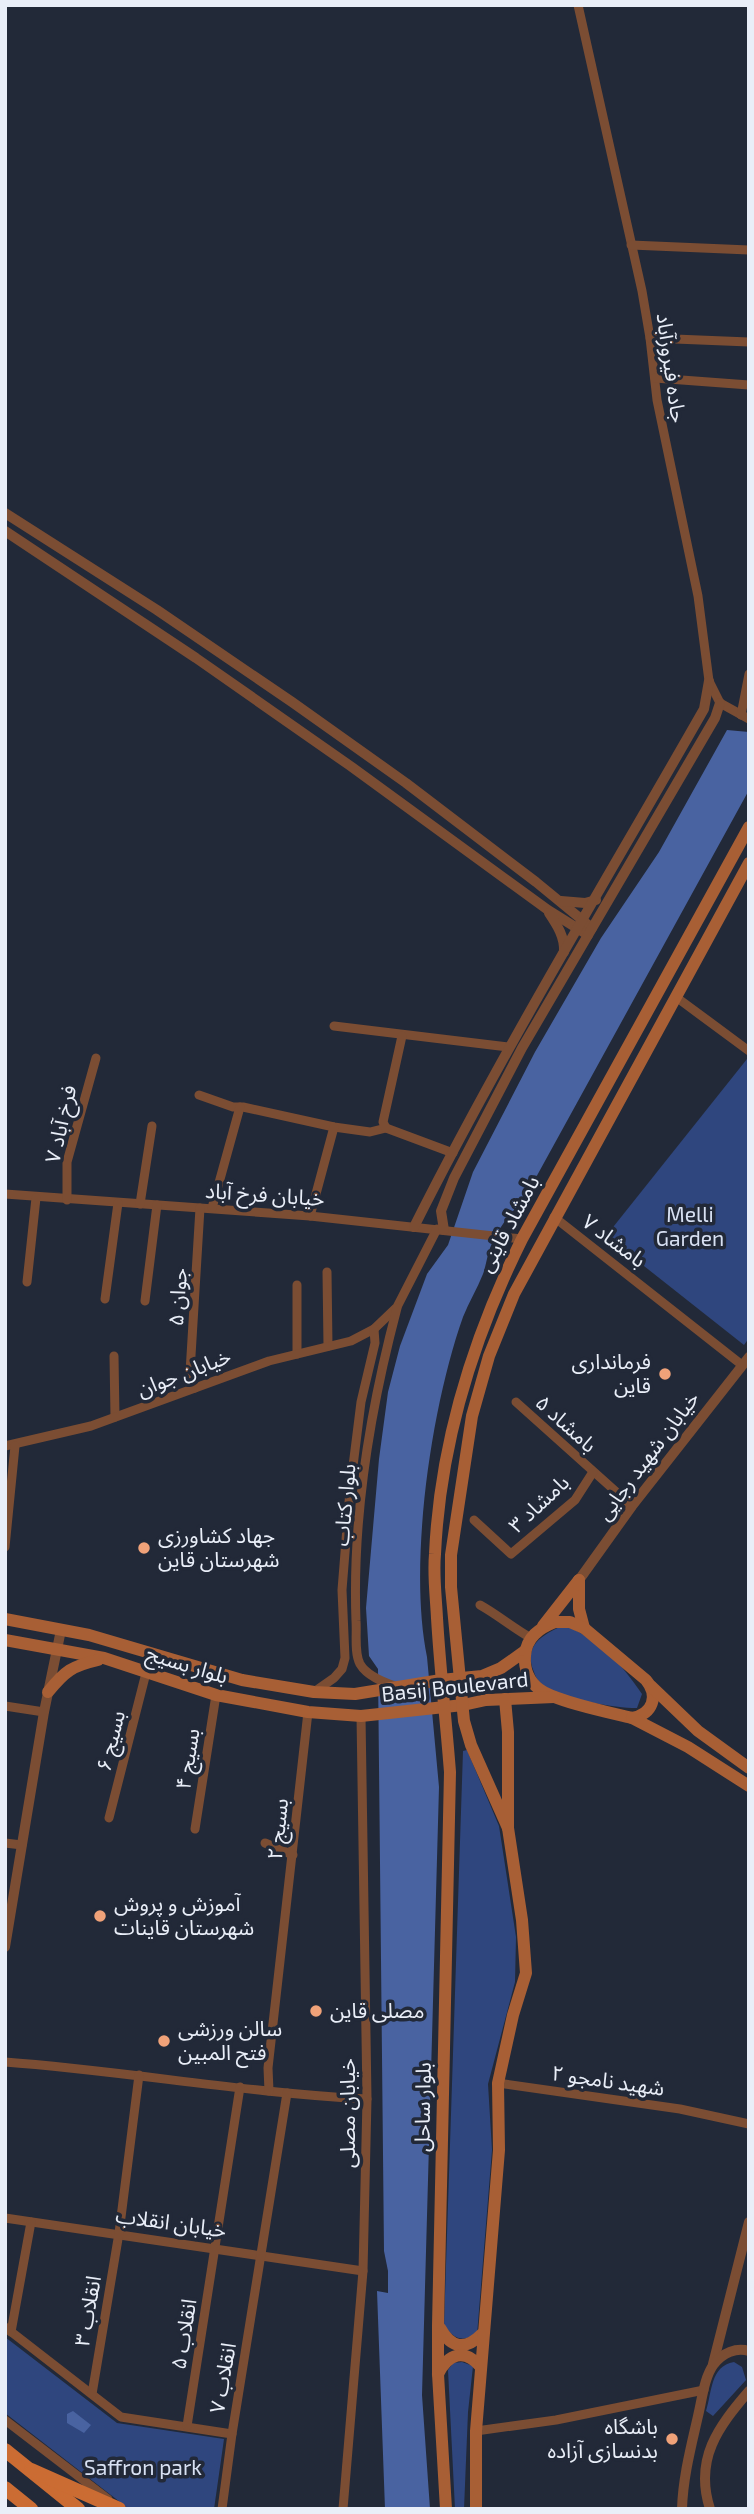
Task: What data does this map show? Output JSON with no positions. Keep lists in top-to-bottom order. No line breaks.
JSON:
{"streets":{"main road":["بامشاد قاینی","بلوار بسیج","Basij Boulevard","بلوار ساحل"],"street":["جاده فیروزآباد","فرخ آباد ۷","خیابان فرخ آباد","بامشاد ۷","جوان ۵","خیابان جوان","بامشاد ۵","خیابان شهید رجایی","بامشاد ۳","بلوار کتاب","بسیج ۶","بسیج ۴","بسیج ۲","شهید نامجو ۲","خیابان مصلی","خیابان انقلاب","انقلاب ۳","انقلاب ۵","انقلاب ۷"]},"crossings":[["فرخ آباد ۷","خیابان فرخ آباد"],["خیابان فرخ آباد","بامشاد قاینی"],["خیابان فرخ آباد","جوان ۵"],["بامشاد قاینی","بامشاد ۷"],["بامشاد قاینی","Basij Boulevard"],["بامشاد قاینی","بلوار ساحل"],["بامشاد ۷","خیابان شهید رجایی"],["جوان ۵","خیابان جوان"],["خیابان جوان","بلوار کتاب"],["بامشاد ۵","خیابان شهید رجایی"],["بامشاد ۵","بامشاد ۳"],["بلوار کتاب","Basij Boulevard"],["بلوار بسیج","Basij Boulevard"],["بلوار بسیج","بسیج ۶"],["بلوار بسیج","بسیج ۴"],["بلوار بسیج","بسیج ۲"],["بلوار بسیج","خیابان مصلی"],["Basij Boulevard","بلوار ساحل"],["Basij Boulevard","خیابان مصلی"],["خیابان مصلی","خیابان انقلاب"],["خیابان انقلاب","انقلاب ۳"],["خیابان انقلاب","انقلاب ۵"],["خیابان انقلاب","انقلاب ۷"]],"parks":["Melli Garden","Saffron park"],"places":["فرمانداری قاین","جهاد کشاورزی شهرستان قاین","آموزش و پروش شهرستان قاینات","مصلی قاین","سالن ورزشی فتح المبین","باشگاه بدنسازی آزاده"]}
